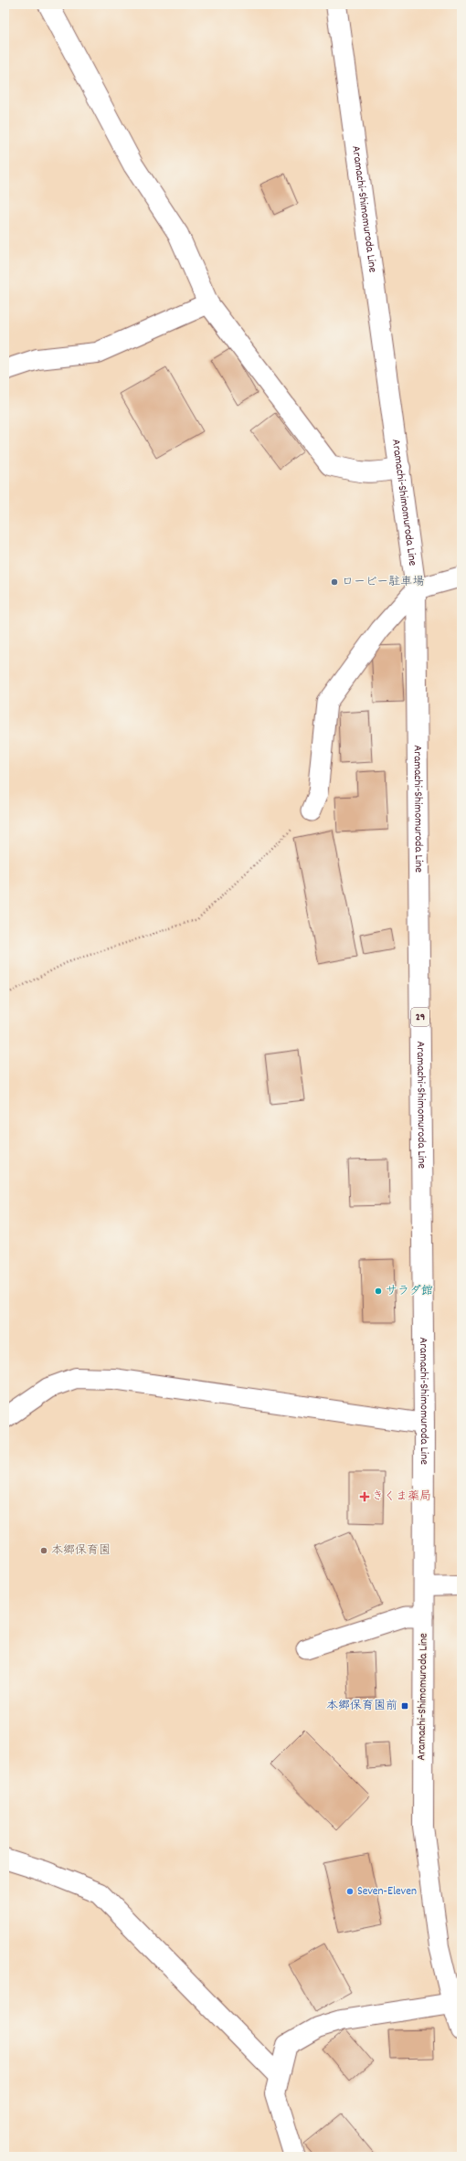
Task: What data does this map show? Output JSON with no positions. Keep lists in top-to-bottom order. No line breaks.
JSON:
{"streets":{"main road":["Aramachi-Shimomuroda Line","29"]},"places":{"other":["ロービー駐車場","サラダ館","本郷保育園","Seven-Eleven"],"health":["きくま薬局"],"transit":["本郷保育園前"]}}
